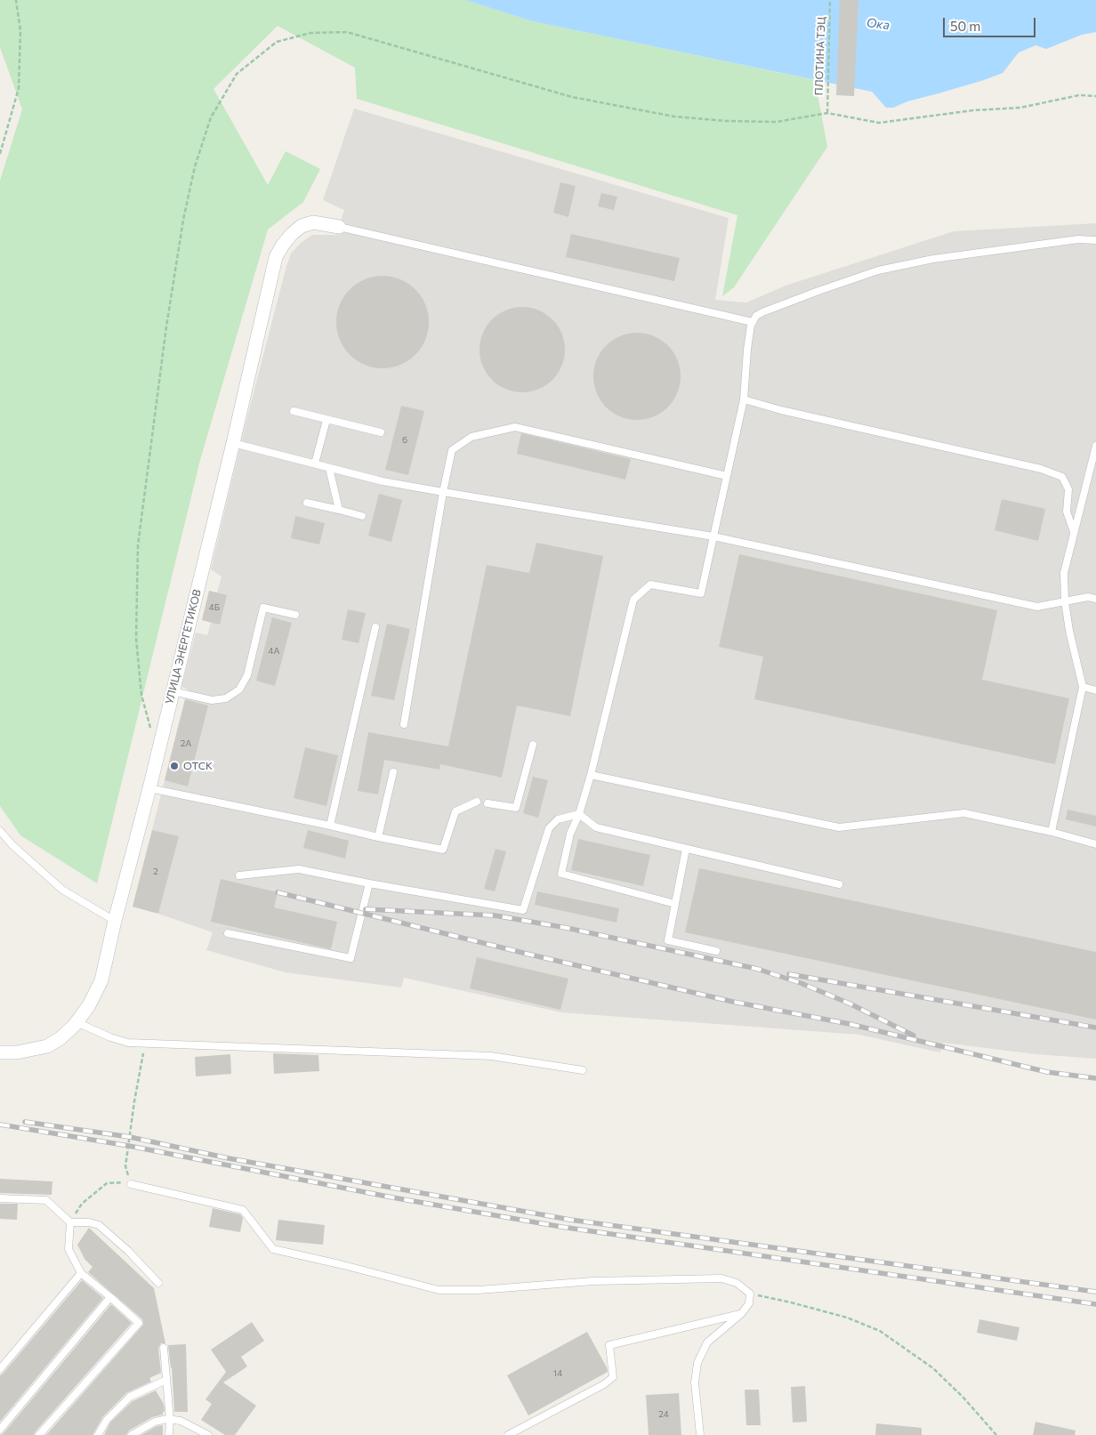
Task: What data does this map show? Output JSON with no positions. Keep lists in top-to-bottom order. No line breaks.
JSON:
{"streets":{"street":["УЛИЦА ЭНЕРГЕТИКОВ"],"path":["ПЛОТИНА ТЭЦ"]},"water":["Ока"],"places":["ОТСК"],"house_numbers":["6","4Б","4А","2А","2","14","24"],"scale_bar":"50 m"}
